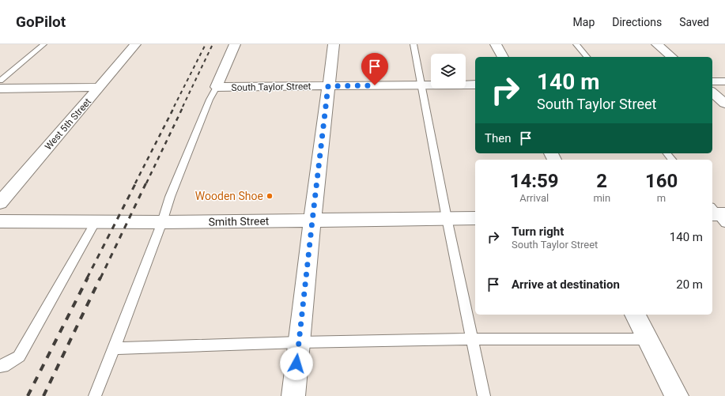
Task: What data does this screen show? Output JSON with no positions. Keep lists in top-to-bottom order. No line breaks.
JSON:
{"streets":{"street":["South Taylor Street","West 5th Street","Smith Street"]},"places":["Wooden Shoe"],"page":{"header":"GoPilot","nav":["Map","Directions","Saved"],"turn":["140 m","South Taylor Street"],"then":"Then","eta":["14:59","Arrival","2","min","160","m"],"list":[{"name":"Turn right","note":"South Taylor Street","value":"140 m"},{"name":"Arrive at destination","value":"20 m"}]}}
